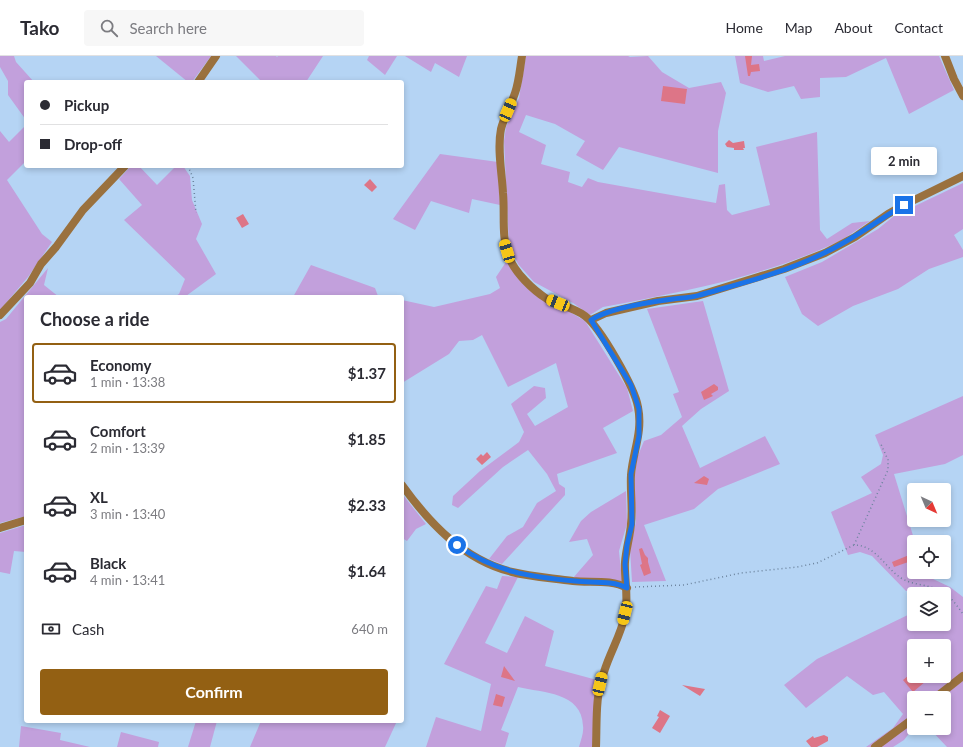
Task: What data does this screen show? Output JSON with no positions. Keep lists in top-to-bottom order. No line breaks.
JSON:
{"north":"bottom right","page":{"header":"Tako","search":"Search here","nav":["Home","Map","About","Contact"],"banner":["Pickup","Drop-off"],"bubble":"2 min","heading":"Choose a ride","list":[{"name":"Economy","note":"1 min · 13:38","value":"$1.37"},{"name":"Comfort","note":"2 min · 13:39","value":"$1.85"},{"name":"XL","note":"3 min · 13:40","value":"$2.33"},{"name":"Black","note":"4 min · 13:41","value":"$1.64"}],"map_buttons":["+","−"],"pay":["Cash","640 m"],"buttons":"Confirm"}}
